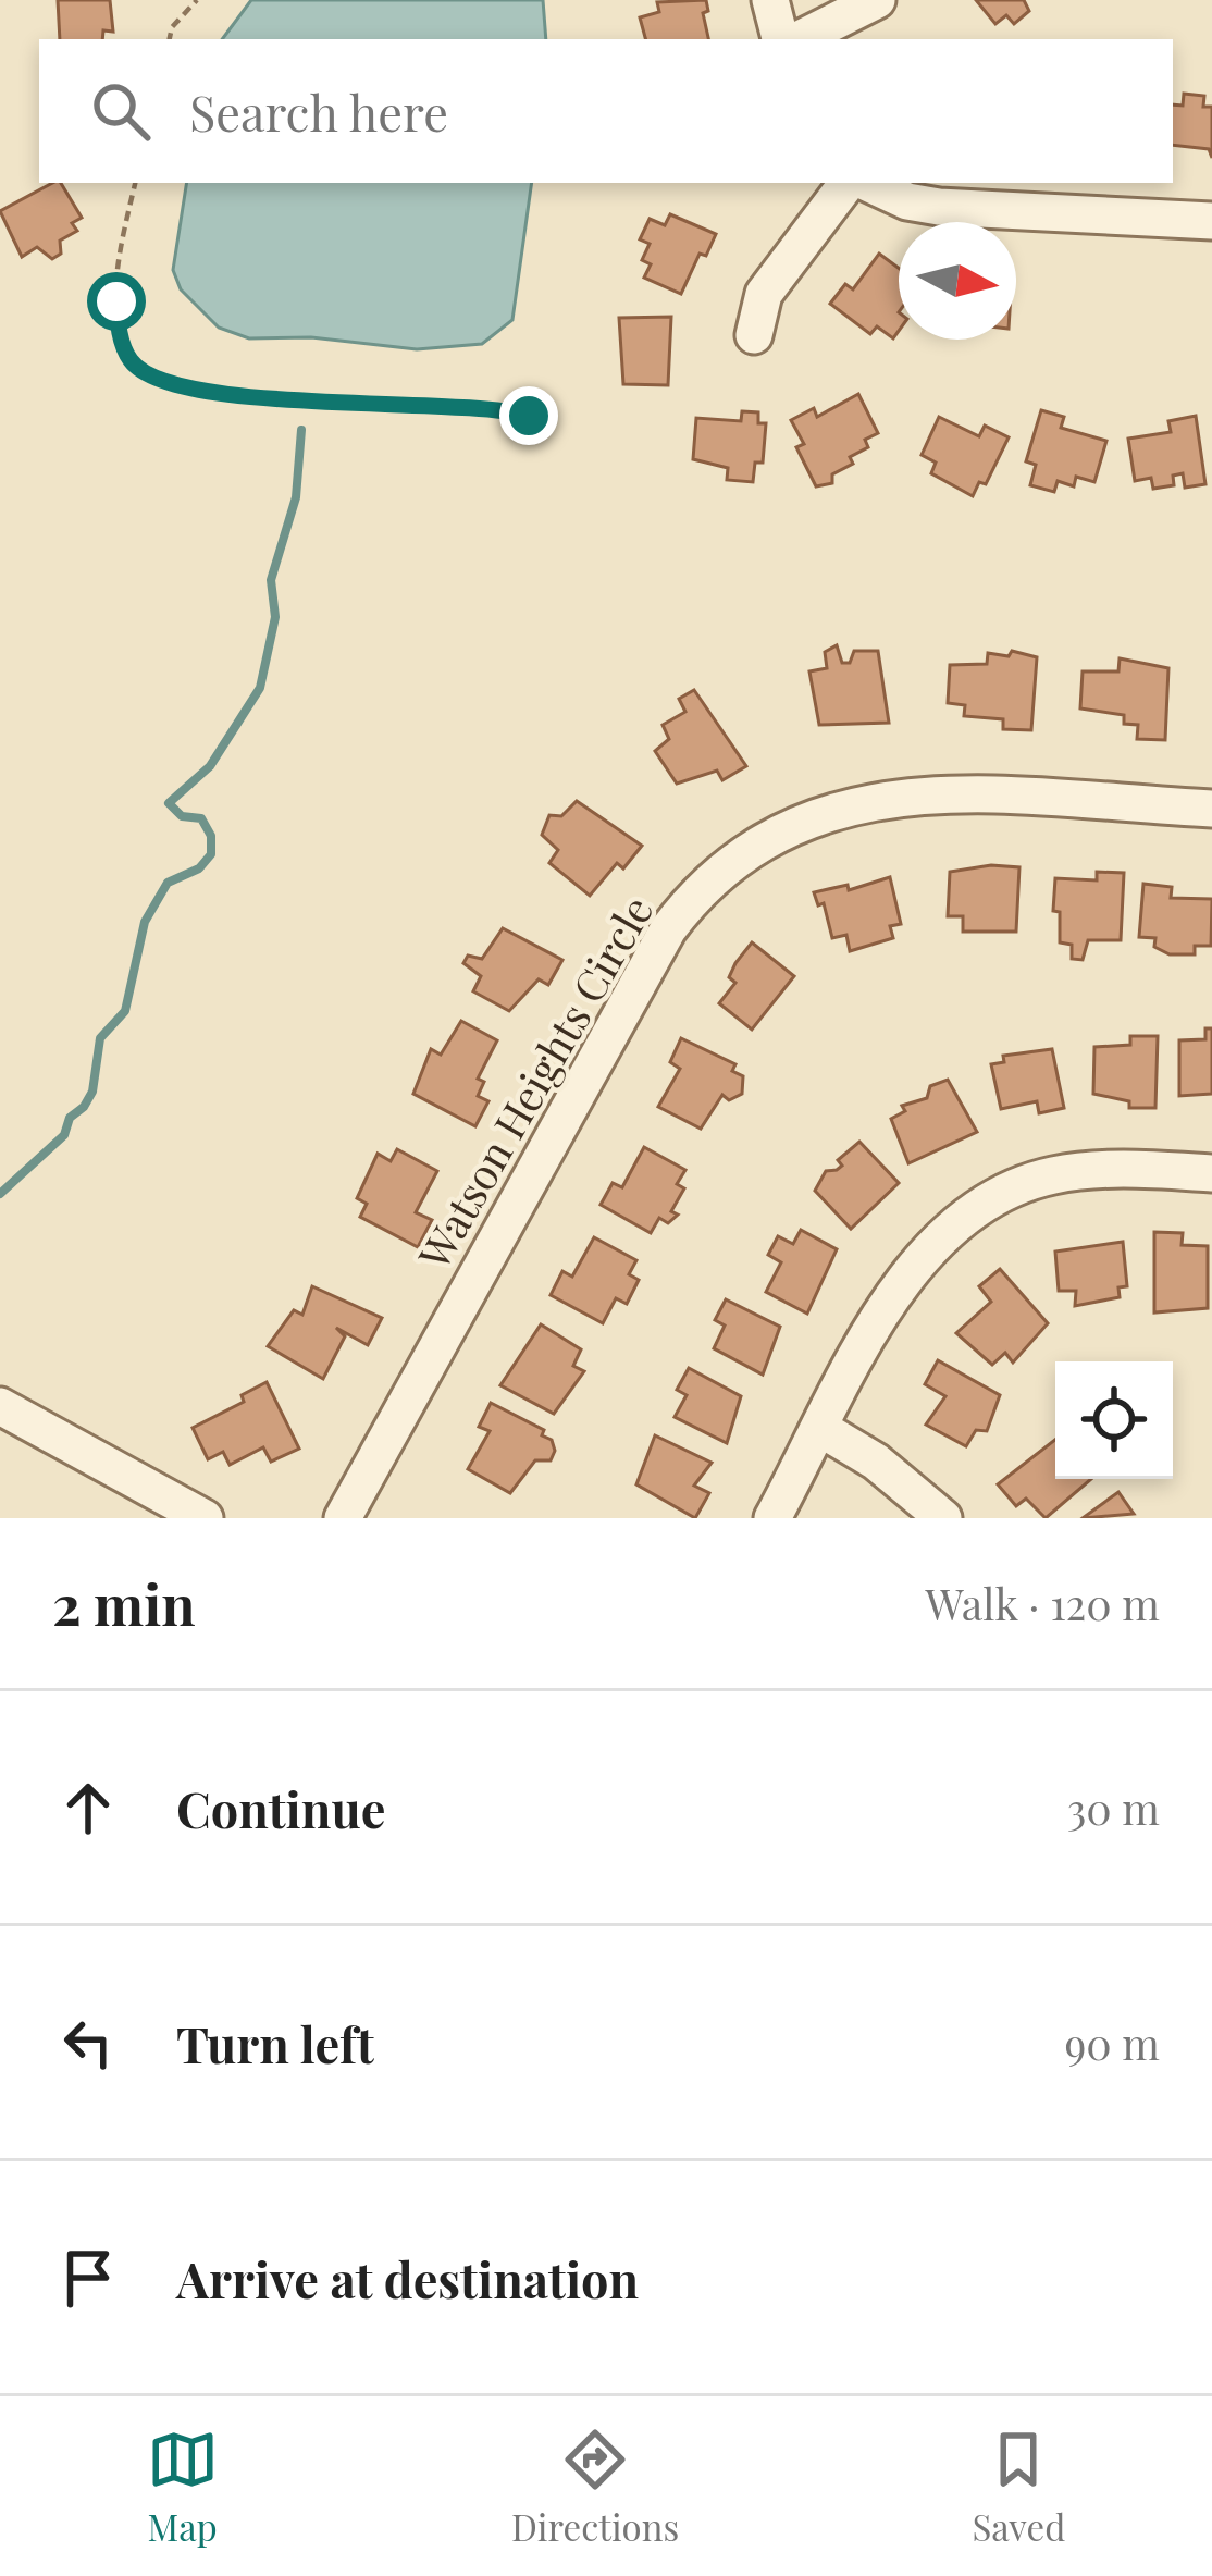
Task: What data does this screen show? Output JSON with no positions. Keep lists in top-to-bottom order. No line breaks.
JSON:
{"streets":{"street":["Watson Heights Circle"]},"north":"right","page":{"search":"Search here","heading":["2 min","Walk · 120 m"],"list":[["Continue","30 m"],["Turn left","90 m"],"Arrive at destination"],"nav":["Map","Directions","Saved"]}}
